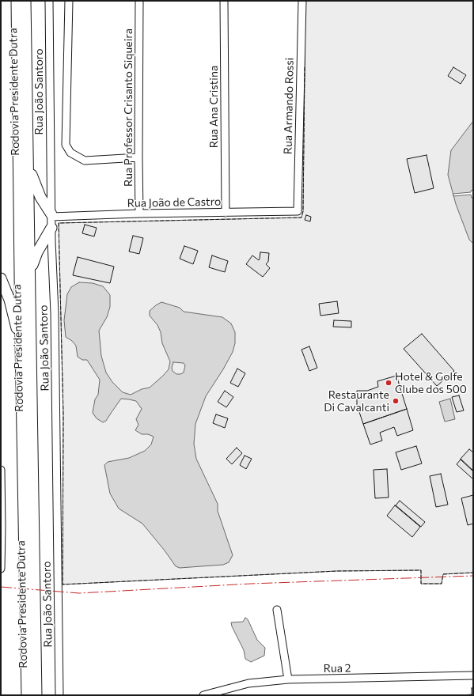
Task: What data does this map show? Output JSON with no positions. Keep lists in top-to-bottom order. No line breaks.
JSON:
{"streets":{"highway":["Rodovia Presidente Dutra"],"street":["Rua João Santoro","Rua Armando Rossi","Rua Ana Cristina","Rua Professor Crisanto Siqueira","Rua João de Castro","Rua 2"]},"crossings":[["Rua João Santoro","Rua João de Castro"],["Rua Armando Rossi","Rua João de Castro"],["Rua Ana Cristina","Rua João de Castro"],["Rua Professor Crisanto Siqueira","Rua João de Castro"]],"places":["Hotel & Golfe Clube dos 500","Restaurante Di Cavalcanti"]}
